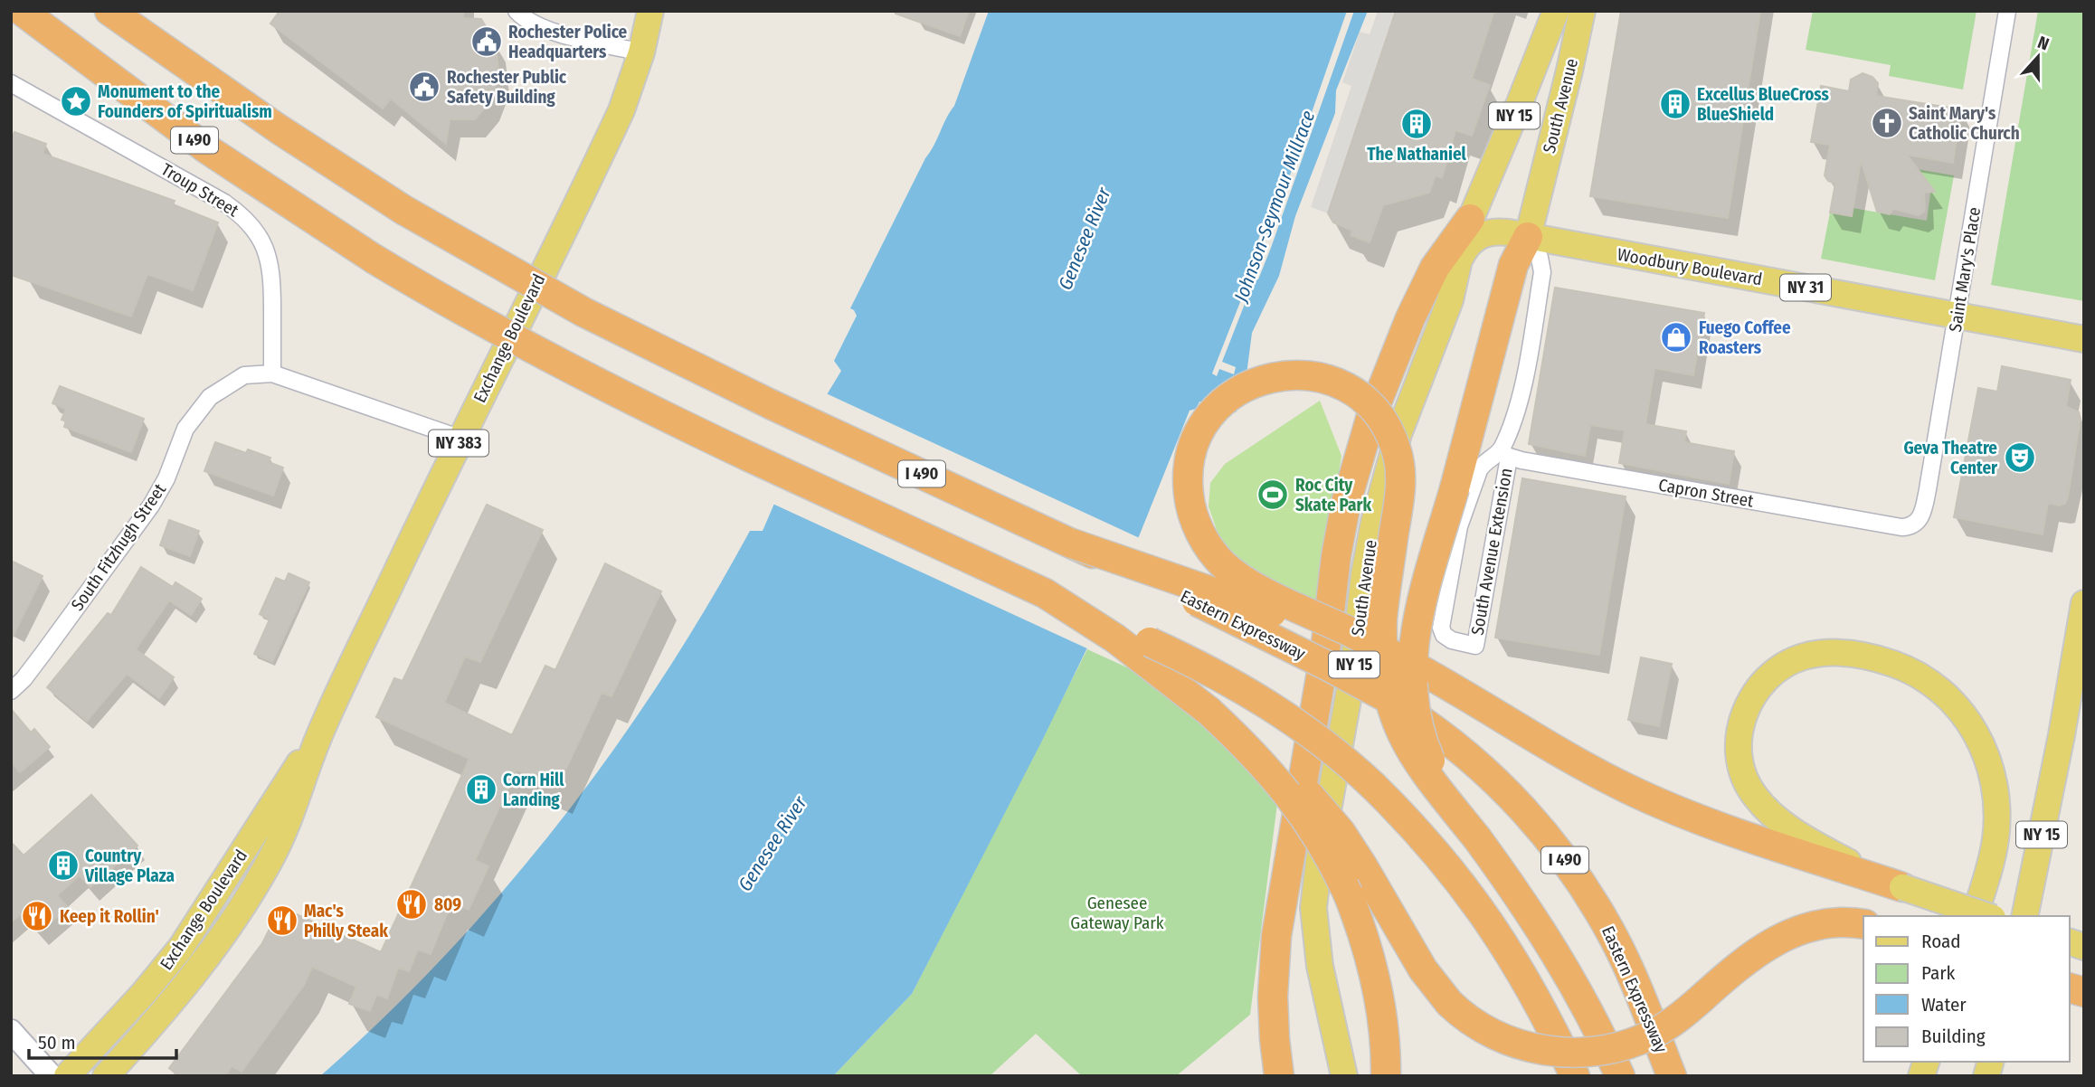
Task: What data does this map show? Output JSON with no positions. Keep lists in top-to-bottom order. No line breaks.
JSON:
{"streets":{"highway":["I 490","Eastern Expressway"],"main road":["South Avenue","NY 15","Woodbury Boulevard","NY 31","Exchange Boulevard","NY 383"],"street":["Troup Street","Saint Mary's Place","Capron Street","South Fitzhugh Street","South Avenue Extension"]},"crossings":[["South Avenue","Woodbury Boulevard"],["South Avenue","South Avenue Extension"],["I 490","Eastern Expressway"],["Troup Street","South Fitzhugh Street"],["Woodbury Boulevard","Saint Mary's Place"],["Woodbury Boulevard","South Avenue Extension"],["Saint Mary's Place","Capron Street"],["Exchange Boulevard","South Fitzhugh Street"],["Capron Street","South Avenue Extension"]],"water":["Johnson-Seymour Millrace","Genesee River"],"parks":["Genesee Gateway Park"],"places":{"public building":["Rochester Police Headquarters","Rochester Public Safety Building"],"place":["Monument to the Founders of Spiritualism"],"building":["Excellus BlueCross BlueShield","The Nathaniel","Corn Hill Landing","Country Village Plaza"],"church":["Saint Mary's Catholic Church"],"shop":["Fuego Coffee Roasters"],"theatre":["Geva Theatre Center"],"sports":["Roc City Skate Park"],"restaurant":["809","Keep it Rollin'","Mac's Philly Steak"]},"legend":["Road","Park","Water","Building"],"scale_bar":"50 m","north":"top"}
